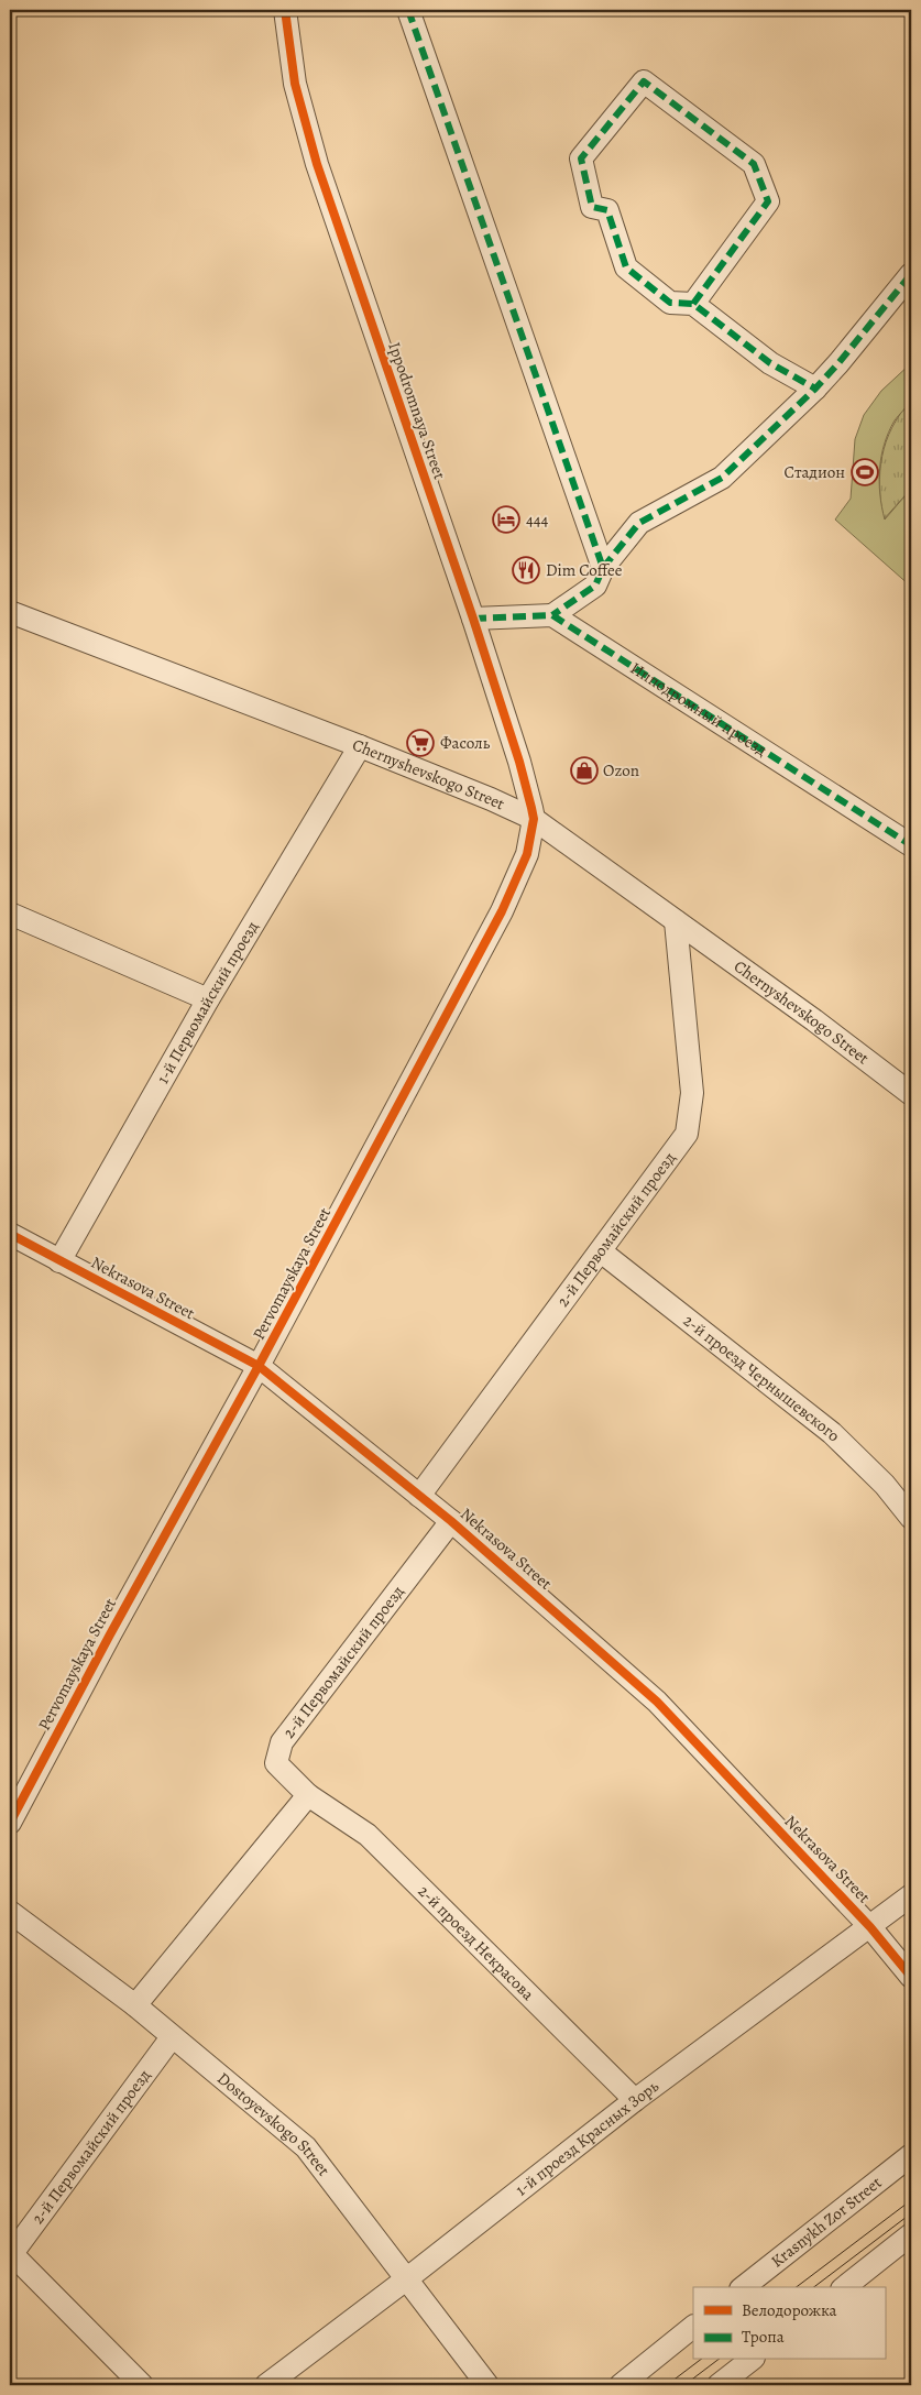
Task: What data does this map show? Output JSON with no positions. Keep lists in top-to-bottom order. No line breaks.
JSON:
{"streets":{"street":["Ippodromnaya Street","Ипподромный проезд","Chernyshevskogo Street","1-й Первомайский проезд","2-й Первомайский проезд","Pervomayskaya Street","Nekrasova Street","2-й проезд Чернышевского","2-й проезд Некрасова","Dostoyevskogo Street","1-й проезд Красных Зорь","Krasnykh Zor Street"]},"crossings":[["Ippodromnaya Street","Chernyshevskogo Street"],["Ippodromnaya Street","Pervomayskaya Street"],["Chernyshevskogo Street","1-й Первомайский проезд"],["Chernyshevskogo Street","2-й Первомайский проезд"],["Chernyshevskogo Street","Pervomayskaya Street"],["1-й Первомайский проезд","Nekrasova Street"],["2-й Первомайский проезд","Nekrasova Street"],["2-й Первомайский проезд","2-й проезд Чернышевского"],["2-й Первомайский проезд","2-й проезд Некрасова"],["2-й Первомайский проезд","Dostoyevskogo Street"],["Pervomayskaya Street","Nekrasova Street"],["Nekrasova Street","1-й проезд Красных Зорь"],["2-й проезд Некрасова","1-й проезд Красных Зорь"],["Dostoyevskogo Street","1-й проезд Красных Зорь"]],"places":{"sports":["Стадион"],"hotel":["444"],"restaurant":["Dim Coffee"],"supermarket":["Фасоль"],"shop":["Ozon"]},"legend":["Велодорожка","Тропа"]}
